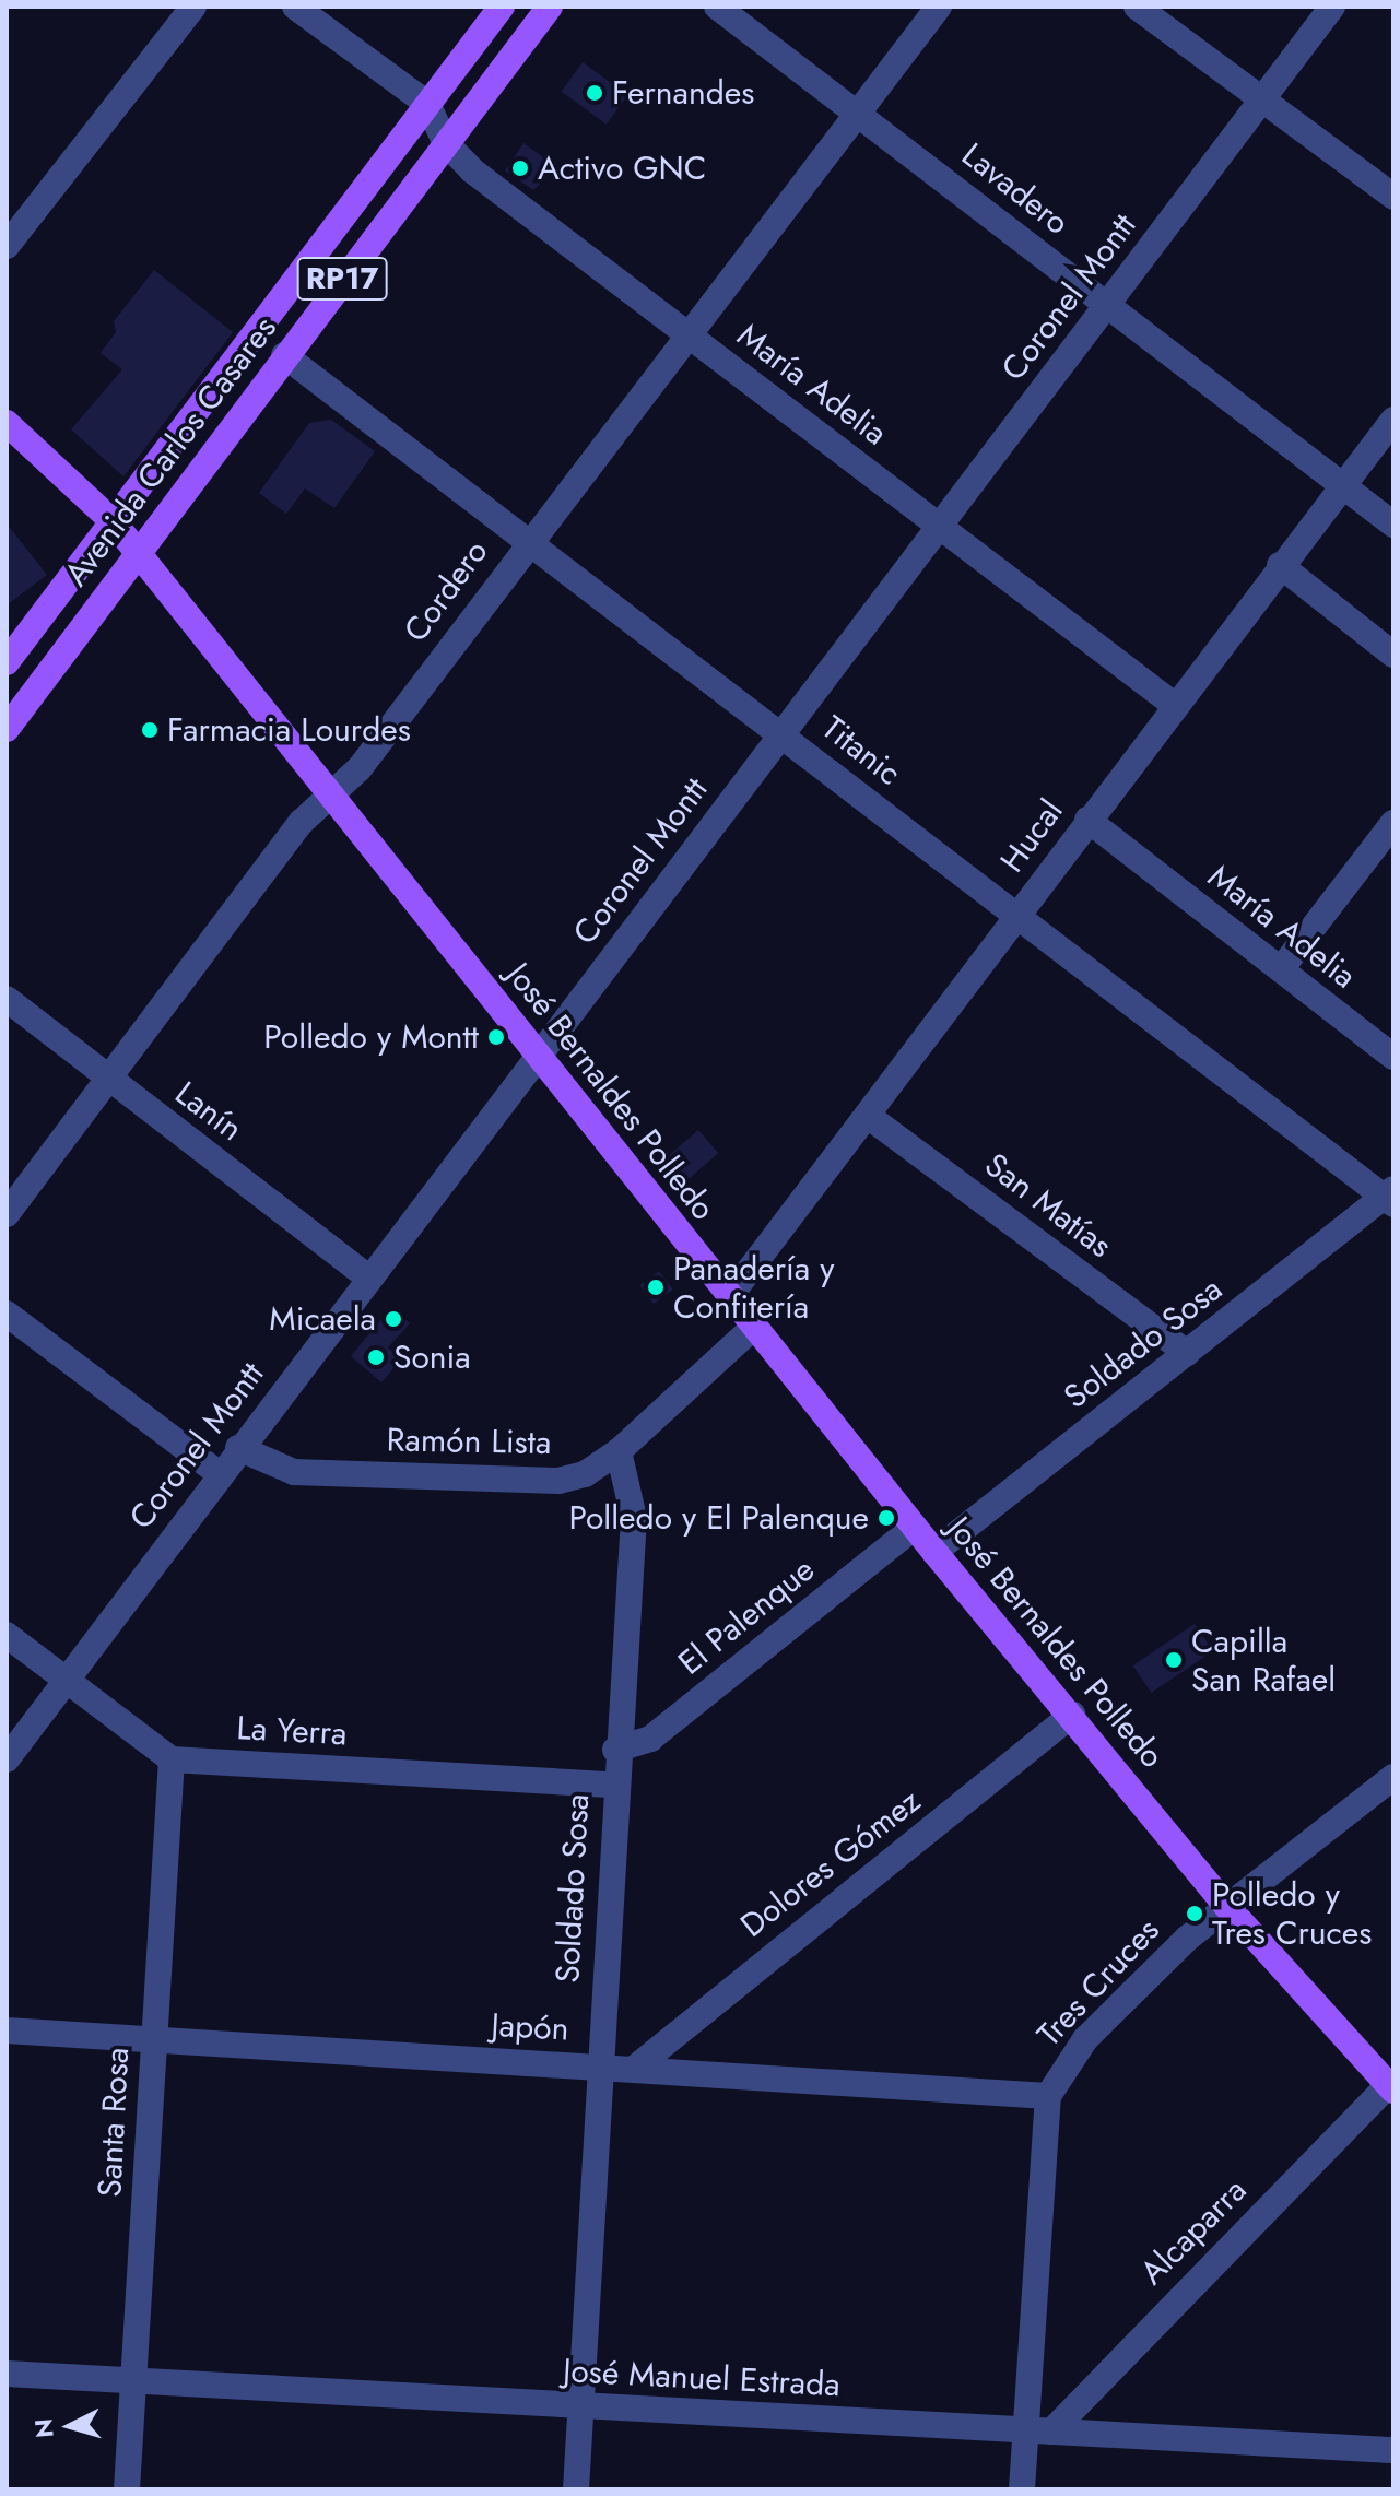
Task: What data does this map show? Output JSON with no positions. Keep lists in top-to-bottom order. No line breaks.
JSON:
{"streets":{"main road":["RP17","Avenida Carlos Casares","José Bernaldes Polledo"],"street":["Lavadero","Coronel Montt","María Adelia","Cordero","Titanic","Hucal","Lanín","San Matías","Soldado Sosa","Ramón Lista","El Palenque","La Yerra","Dolores Gómez","Tres Cruces","Japón","Santa Rosa","Alcaparra","José Manuel Estrada"]},"crossings":[["Lavadero","Coronel Montt"],["Lavadero","Cordero"],["Lavadero","Hucal"],["Coronel Montt","María Adelia"],["Coronel Montt","Titanic"],["Coronel Montt","José Bernaldes Polledo"],["Coronel Montt","Lanín"],["Coronel Montt","Ramón Lista"],["María Adelia","Avenida Carlos Casares"],["María Adelia","Cordero"],["María Adelia","Hucal"],["Avenida Carlos Casares","Titanic"],["Avenida Carlos Casares","José Bernaldes Polledo"],["Cordero","Titanic"],["Cordero","José Bernaldes Polledo"],["Cordero","Lanín"],["Titanic","Hucal"],["Titanic","Soldado Sosa"],["Hucal","José Bernaldes Polledo"],["Hucal","San Matías"],["José Bernaldes Polledo","Soldado Sosa"],["José Bernaldes Polledo","Ramón Lista"],["José Bernaldes Polledo","El Palenque"],["José Bernaldes Polledo","Dolores Gómez"],["José Bernaldes Polledo","Tres Cruces"],["José Bernaldes Polledo","Alcaparra"],["San Matías","Soldado Sosa"],["Soldado Sosa","Ramón Lista"],["Soldado Sosa","El Palenque"],["Soldado Sosa","La Yerra"],["Soldado Sosa","Japón"],["Soldado Sosa","José Manuel Estrada"],["La Yerra","Santa Rosa"],["Dolores Gómez","Japón"],["Tres Cruces","Japón"],["Tres Cruces","Alcaparra"],["Tres Cruces","José Manuel Estrada"],["Japón","Santa Rosa"],["Santa Rosa","José Manuel Estrada"],["Alcaparra","José Manuel Estrada"]],"places":["Fernandes","Activo GNC","Farmacia Lourdes","Polledo y Montt","Panadería y Confitería","Micaela","Sonia","Polledo y El Palenque","Capilla San Rafael","Polledo y Tres Cruces"],"north":"left"}
